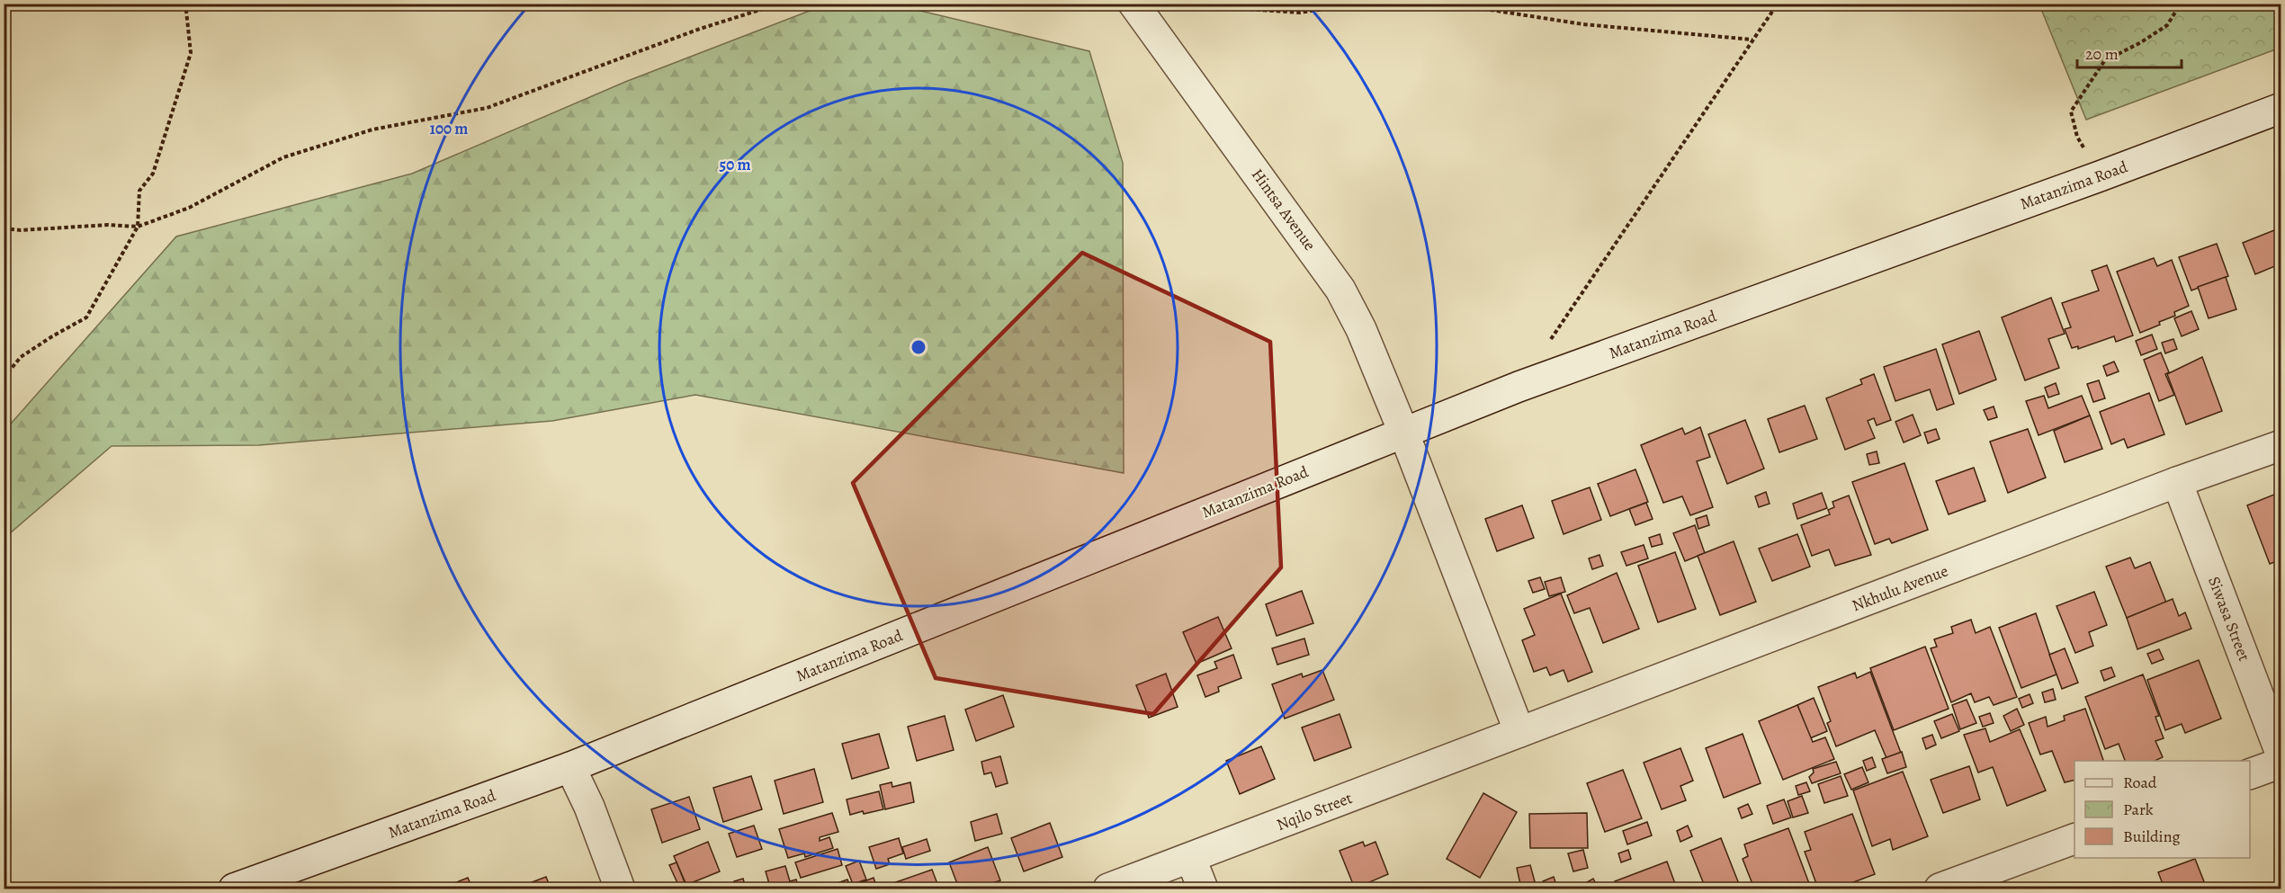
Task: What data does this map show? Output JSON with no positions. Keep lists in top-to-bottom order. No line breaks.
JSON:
{"streets":{"street":["Matanzima Road","Hintsa Avenue","Nkhulu Avenue","Siwasa Street","Nqilo Street"]},"crossings":[["Matanzima Road","Hintsa Avenue"],["Hintsa Avenue","Nkhulu Avenue"],["Hintsa Avenue","Nqilo Street"],["Nkhulu Avenue","Siwasa Street"],["Nkhulu Avenue","Nqilo Street"]],"legend":["Road","Park","Building"],"scale_bar":"20 m","rings":["100 m","50 m"]}
